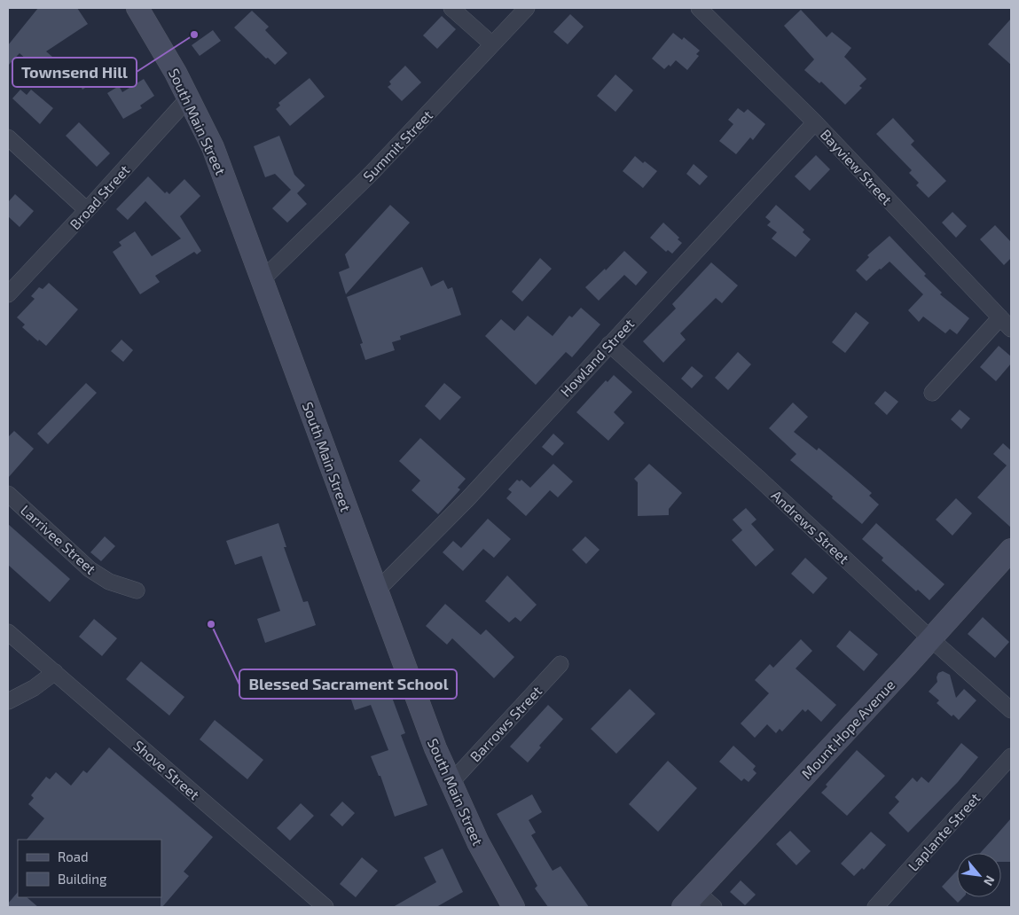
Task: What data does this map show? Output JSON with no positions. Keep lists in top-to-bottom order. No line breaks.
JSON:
{"streets":{"main road":["South Main Street","Mount Hope Avenue"],"street":["Summit Street","Bayview Street","Broad Street","Howland Street","Andrews Street","Larrivee Street","Barrows Street","Shove Street","Laplante Street"]},"crossings":[["South Main Street","Summit Street"],["South Main Street","Broad Street"],["South Main Street","Howland Street"],["South Main Street","Barrows Street"],["Bayview Street","Howland Street"],["Howland Street","Andrews Street"],["Andrews Street","Mount Hope Avenue"]],"places":["Townsend Hill","Blessed Sacrament School"],"legend":["Road","Building"],"north":"bottom right"}
